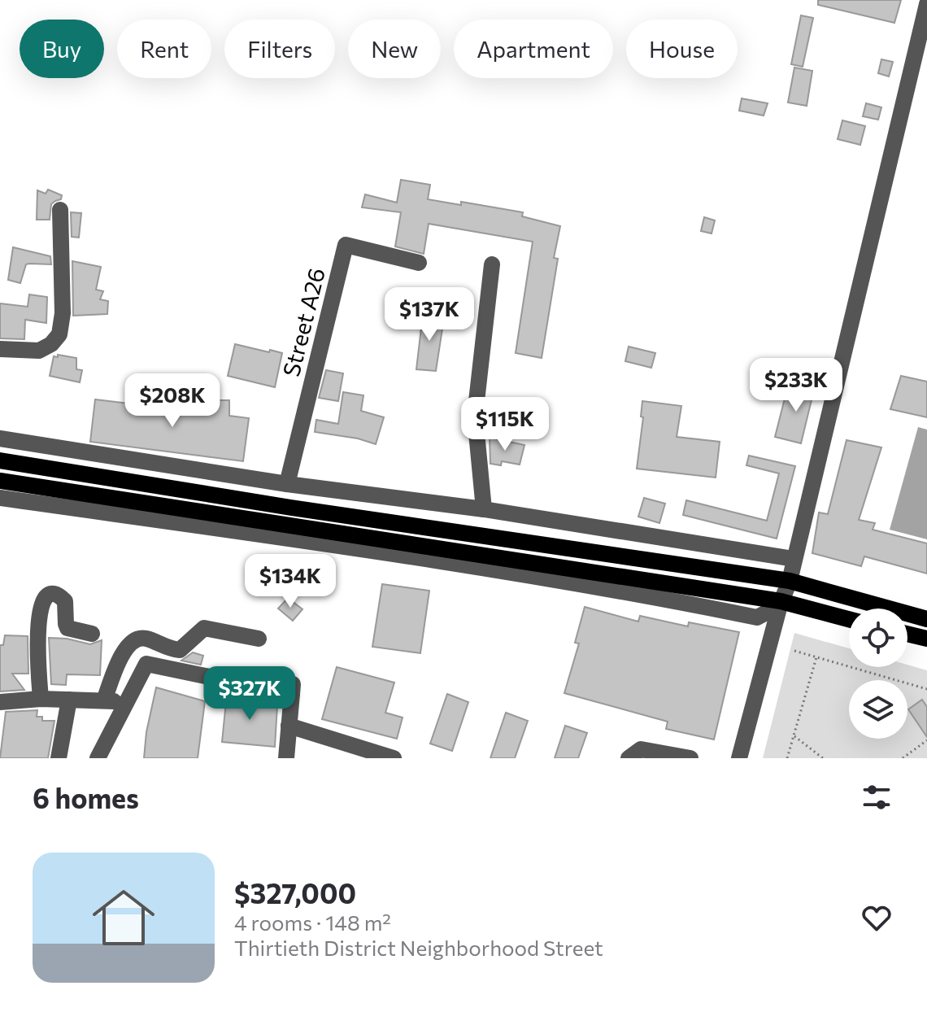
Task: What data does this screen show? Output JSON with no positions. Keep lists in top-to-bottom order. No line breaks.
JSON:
{"streets":{"street":["Street A26"]},"page":{"chip":["Buy","Rent","Filters","New","Apartment","House"],"price":["$137K","$233K","$208K","$115K","$134K","$327K"],"heading":"6 homes","list":[{"name":"$327,000","note":"4 rooms · 148 m² · Thirtieth District Neighborhood Street"}]}}
